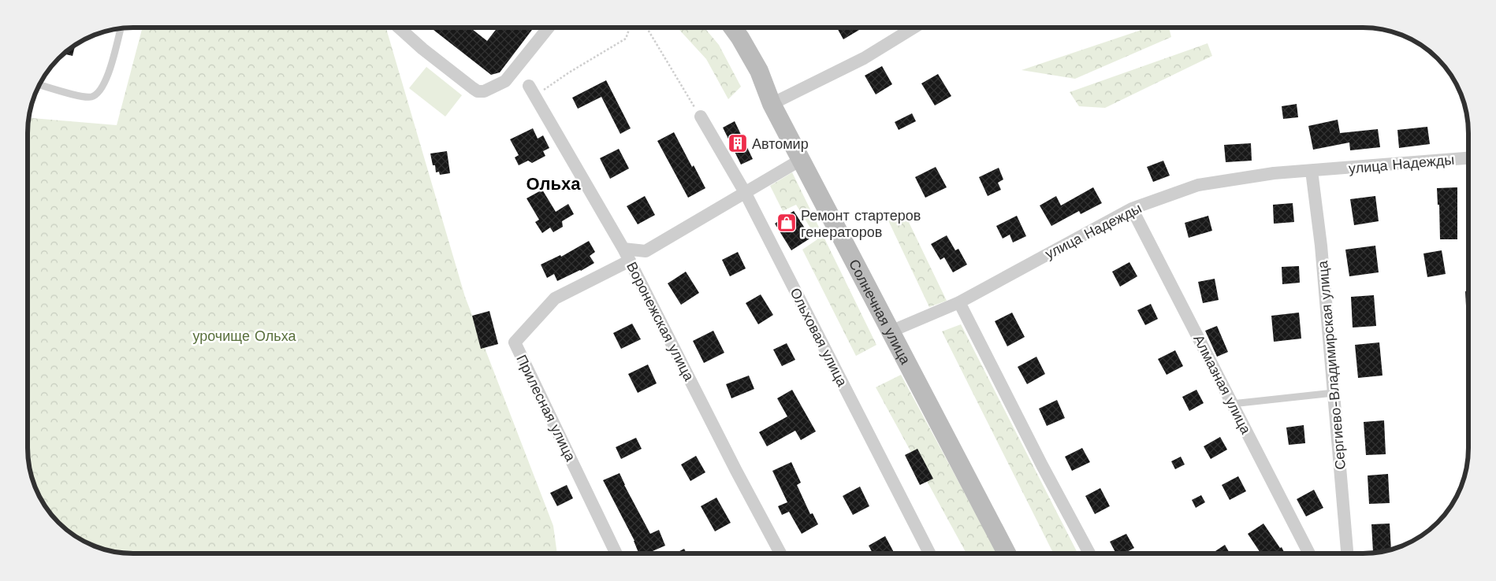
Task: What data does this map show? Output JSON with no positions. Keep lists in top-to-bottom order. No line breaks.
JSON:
{"streets":{"street":["улица Надежды","Солнечная улица","Воронежская улица","Ольховая улица","Сергиево-Владимирская улица","Алмазная улица","Прилесная улица"]},"crossings":[["улица Надежды","Солнечная улица"],["улица Надежды","Сергиево-Владимирская улица"],["улица Надежды","Алмазная улица"],["Воронежская улица","Прилесная улица"]],"districts":["Ольха"],"parks":["урочище Ольха"],"places":{"building":["Автомир"],"shop":["Ремонт стартеров генераторов"]}}
